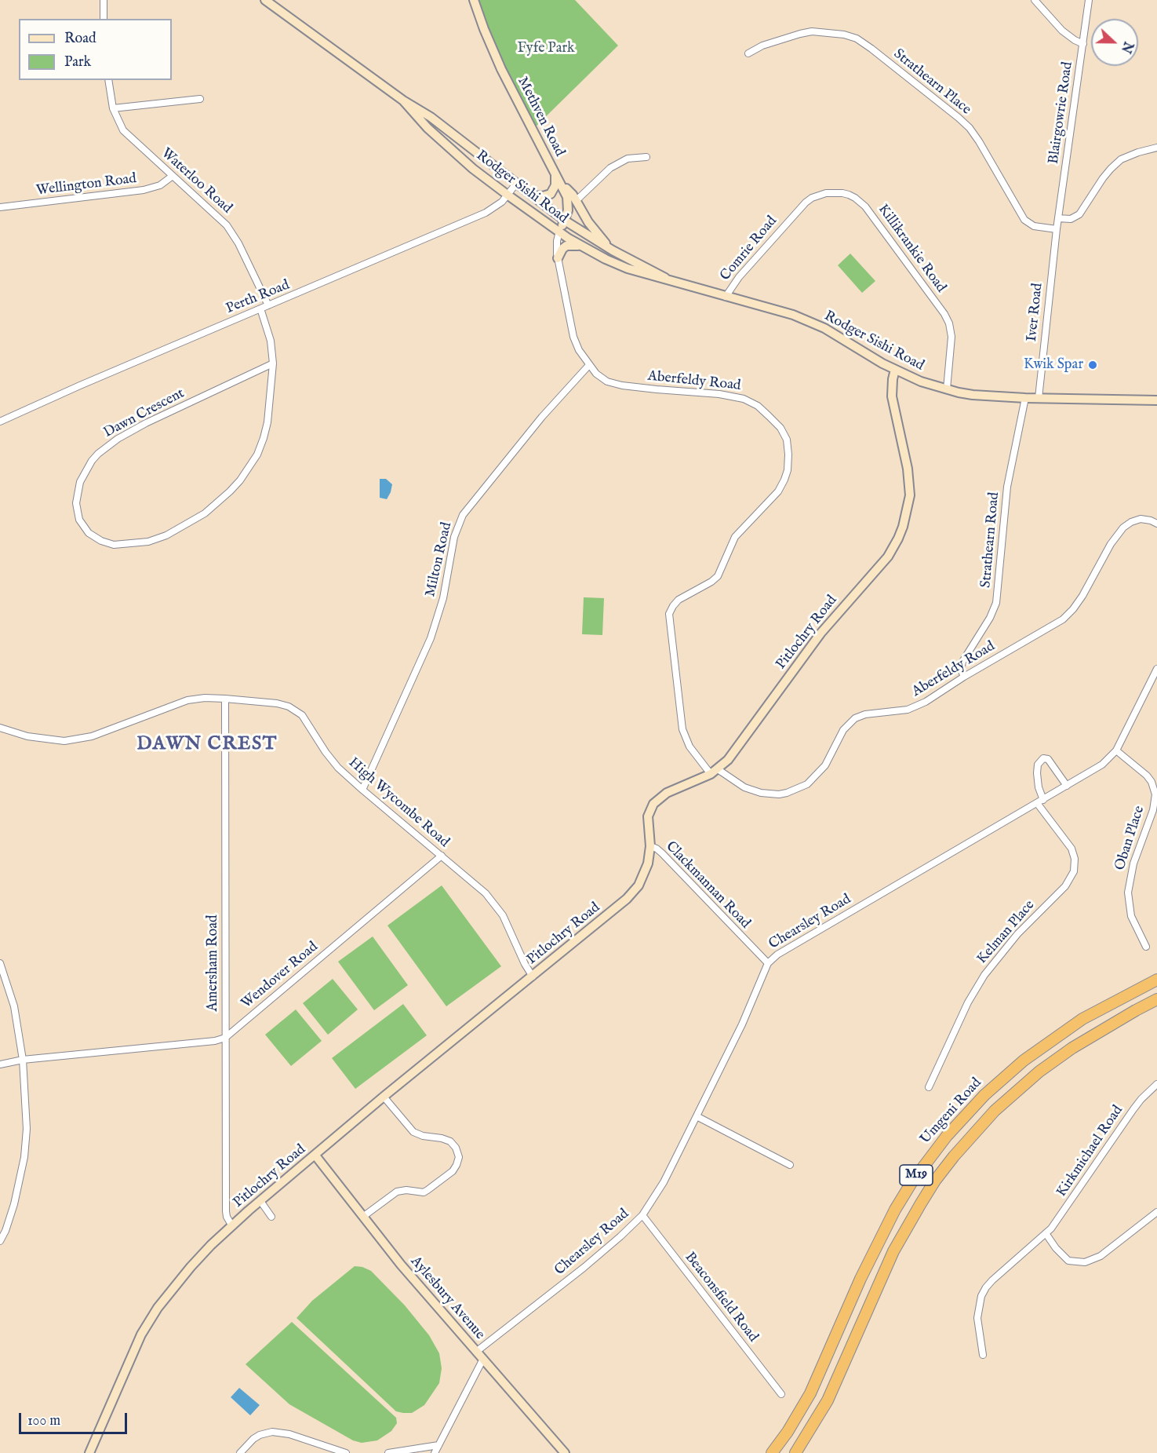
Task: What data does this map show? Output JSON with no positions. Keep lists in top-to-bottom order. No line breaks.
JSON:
{"streets":{"highway":["Umgeni Road","M19"],"street":["Strathearn Place","Blairgowrie Road","Methven Road","Waterloo Road","Wellington Road","Rodger Sishi Road","Comrie Road","Killikrankie Road","Perth Road","Iver Road","Aberfeldy Road","Dawn Crescent","Strathearn Road","Milton Road","Pitlochry Road","High Wycombe Road","Oban Place","Clackmannan Road","Chearsley Road","Kelman Place","Amersham Road","Wendover Road","Kirkmichael Road","Beaconsfield Road","Aylesbury Avenue"]},"crossings":[["Strathearn Place","Blairgowrie Road"],["Strathearn Place","Iver Road"],["Blairgowrie Road","Iver Road"],["Methven Road","Rodger Sishi Road"],["Waterloo Road","Wellington Road"],["Waterloo Road","Perth Road"],["Rodger Sishi Road","Comrie Road"],["Rodger Sishi Road","Killikrankie Road"],["Rodger Sishi Road","Perth Road"],["Rodger Sishi Road","Iver Road"],["Rodger Sishi Road","Aberfeldy Road"],["Rodger Sishi Road","Strathearn Road"],["Rodger Sishi Road","Pitlochry Road"],["Comrie Road","Killikrankie Road"],["Perth Road","Dawn Crescent"],["Aberfeldy Road","Strathearn Road"],["Aberfeldy Road","Milton Road"],["Aberfeldy Road","Pitlochry Road"],["Milton Road","High Wycombe Road"],["Pitlochry Road","High Wycombe Road"],["Pitlochry Road","Clackmannan Road"],["Pitlochry Road","Amersham Road"],["Pitlochry Road","Aylesbury Avenue"],["High Wycombe Road","Amersham Road"],["High Wycombe Road","Wendover Road"],["Oban Place","Chearsley Road"],["Clackmannan Road","Chearsley Road"],["Chearsley Road","Kelman Place"],["Chearsley Road","Beaconsfield Road"],["Chearsley Road","Aylesbury Avenue"],["Amersham Road","Wendover Road"]],"districts":["DAWN CREST"],"parks":["Fyfe Park"],"places":["Kwik Spar"],"legend":["Road","Park"],"scale_bar":"100 m","north":"right"}
